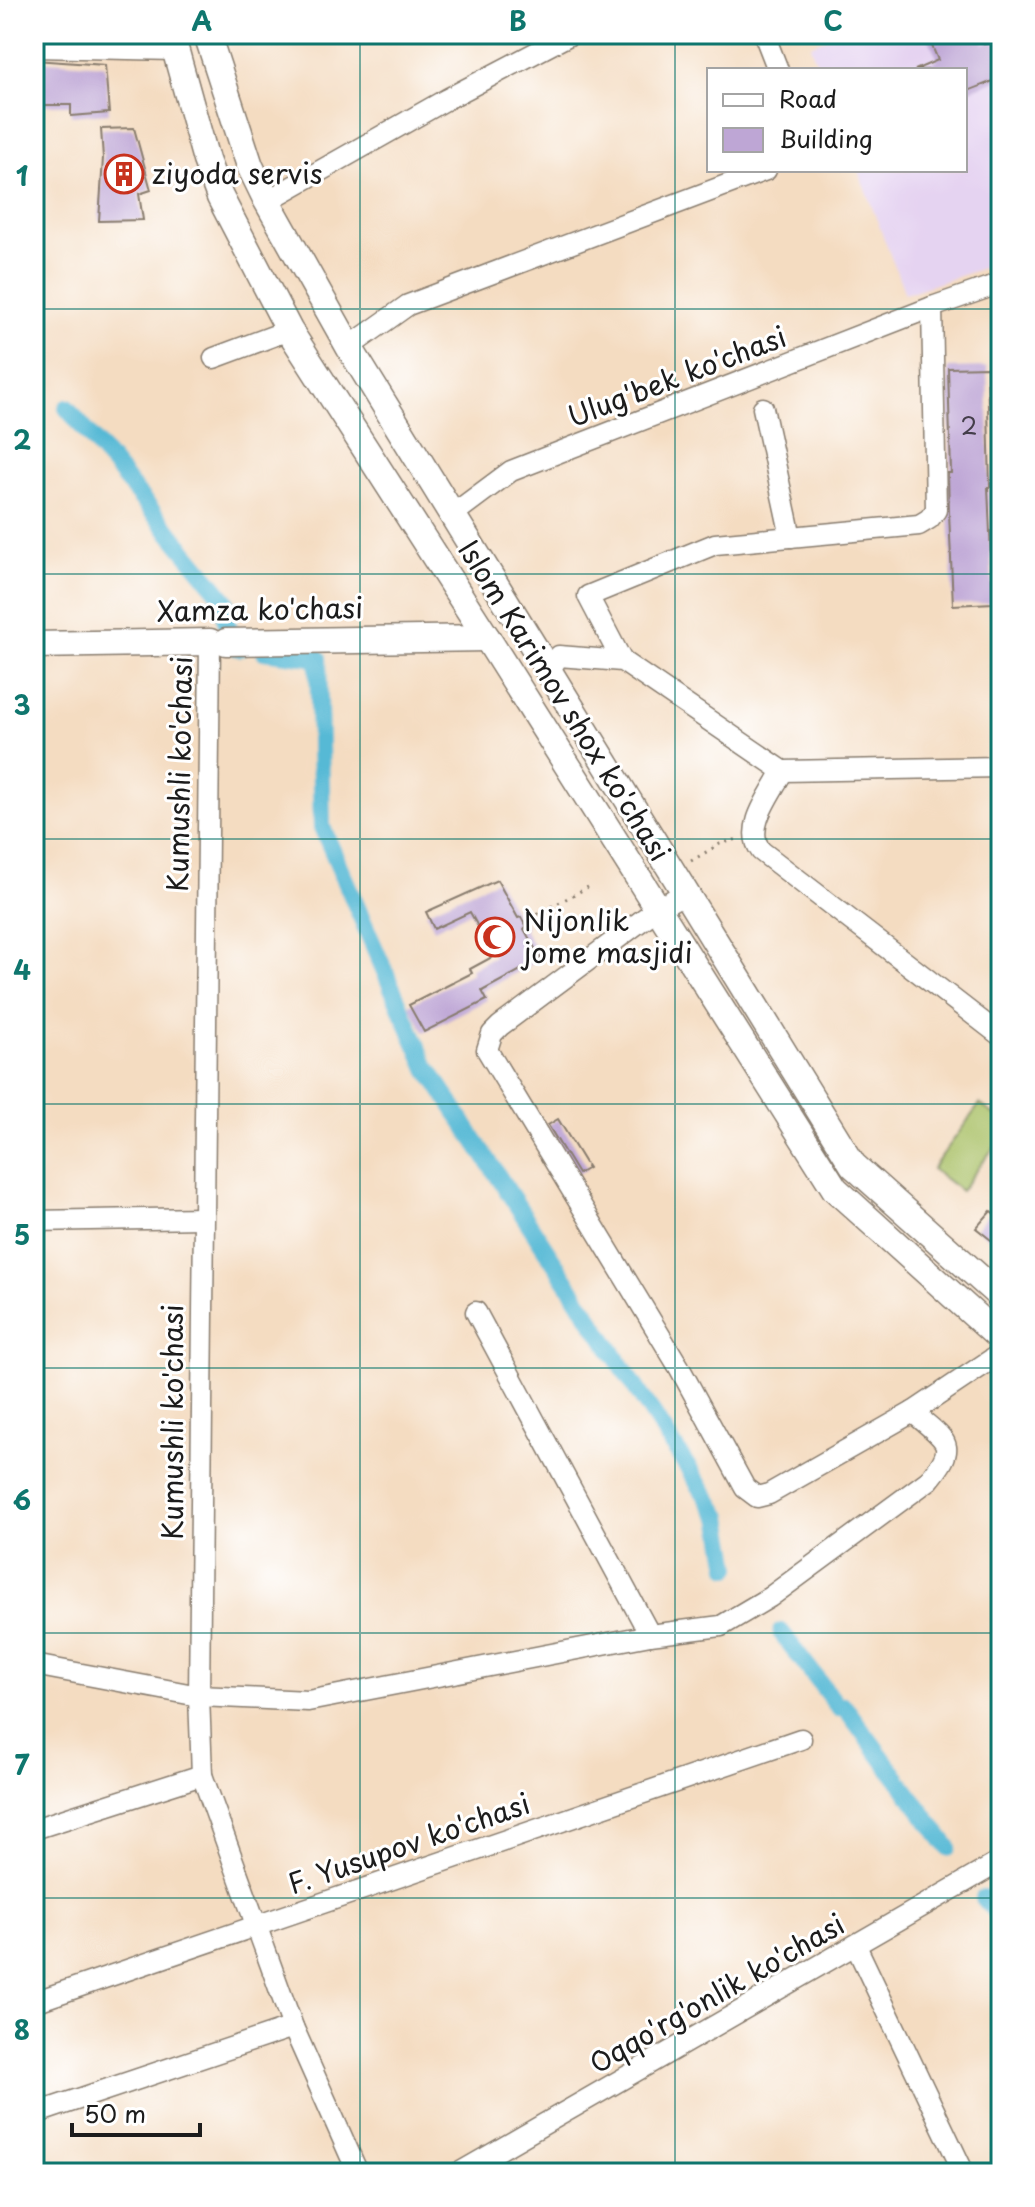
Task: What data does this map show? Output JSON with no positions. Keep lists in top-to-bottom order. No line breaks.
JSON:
{"streets":{"main road":["Xamza ko'chasi","Islom Karimov shox ko'chasi"],"street":["Ulug'bek ko'chasi","Kumushli ko'chasi","F. Yusupov ko'chasi","Oqqo'rg'onlik ko'chasi"]},"crossings":[["Ulug'bek ko'chasi","Islom Karimov shox ko'chasi"],["Xamza ko'chasi","Islom Karimov shox ko'chasi"],["Xamza ko'chasi","Kumushli ko'chasi"],["Kumushli ko'chasi","F. Yusupov ko'chasi"]],"places":{"building":["ziyoda servis"],"mosque":["Nijonlik jome masjidi"]},"house_numbers":["2"],"legend":["Road","Building"],"scale_bar":"50 m","grid":{"columns":["A","B","C"],"rows":["1","2","3","4","5","6","7","8"]}}
